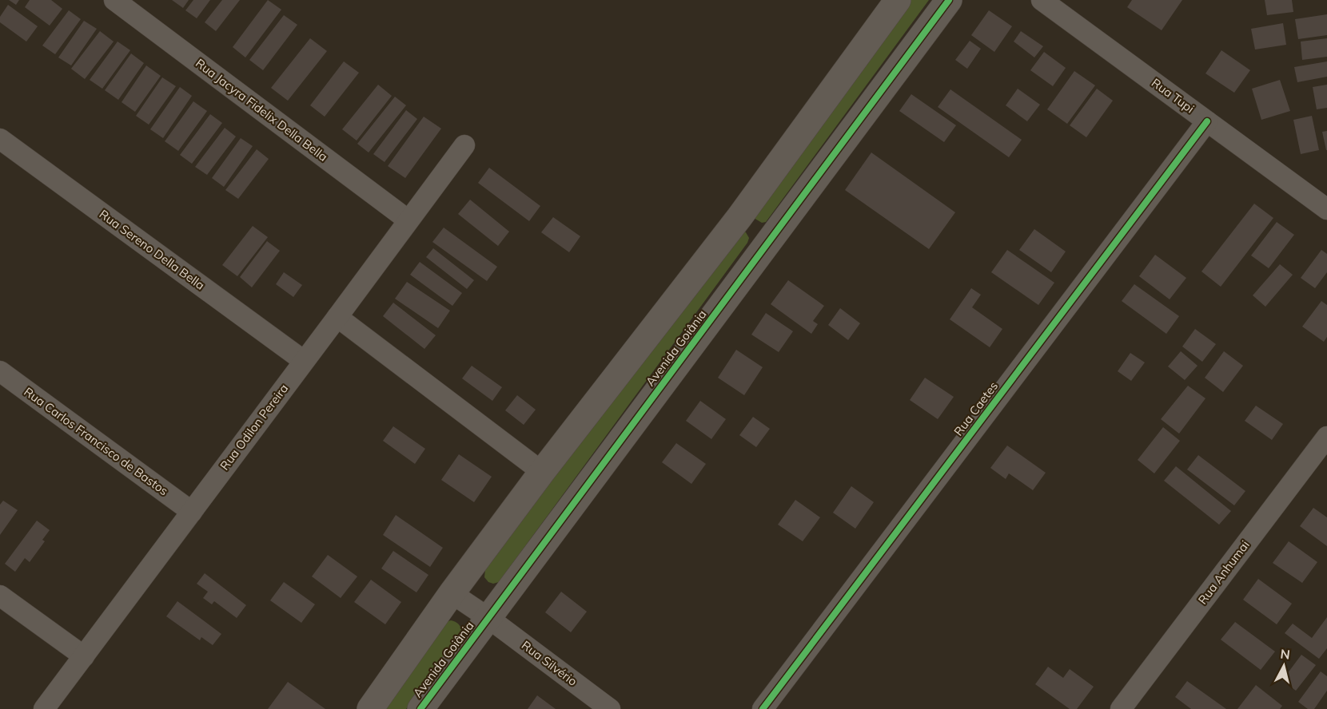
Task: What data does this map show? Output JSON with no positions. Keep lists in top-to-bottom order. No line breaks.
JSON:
{"streets":{"street":["Rua Tupi","Rua Jacyra Fidelix Della Bella","Rua Sereno Della Bella","Avenida Goiânia","Rua Caetes","Rua Odilon Pereira","Rua Carlos Francisco de Bastos","Rua Anhumai","Rua Silvério"]},"crossings":[["Rua Tupi","Rua Caetes"],["Rua Jacyra Fidelix Della Bella","Rua Odilon Pereira"],["Rua Sereno Della Bella","Rua Odilon Pereira"],["Avenida Goiânia","Rua Silvério"],["Rua Odilon Pereira","Rua Carlos Francisco de Bastos"]],"north":"top"}
